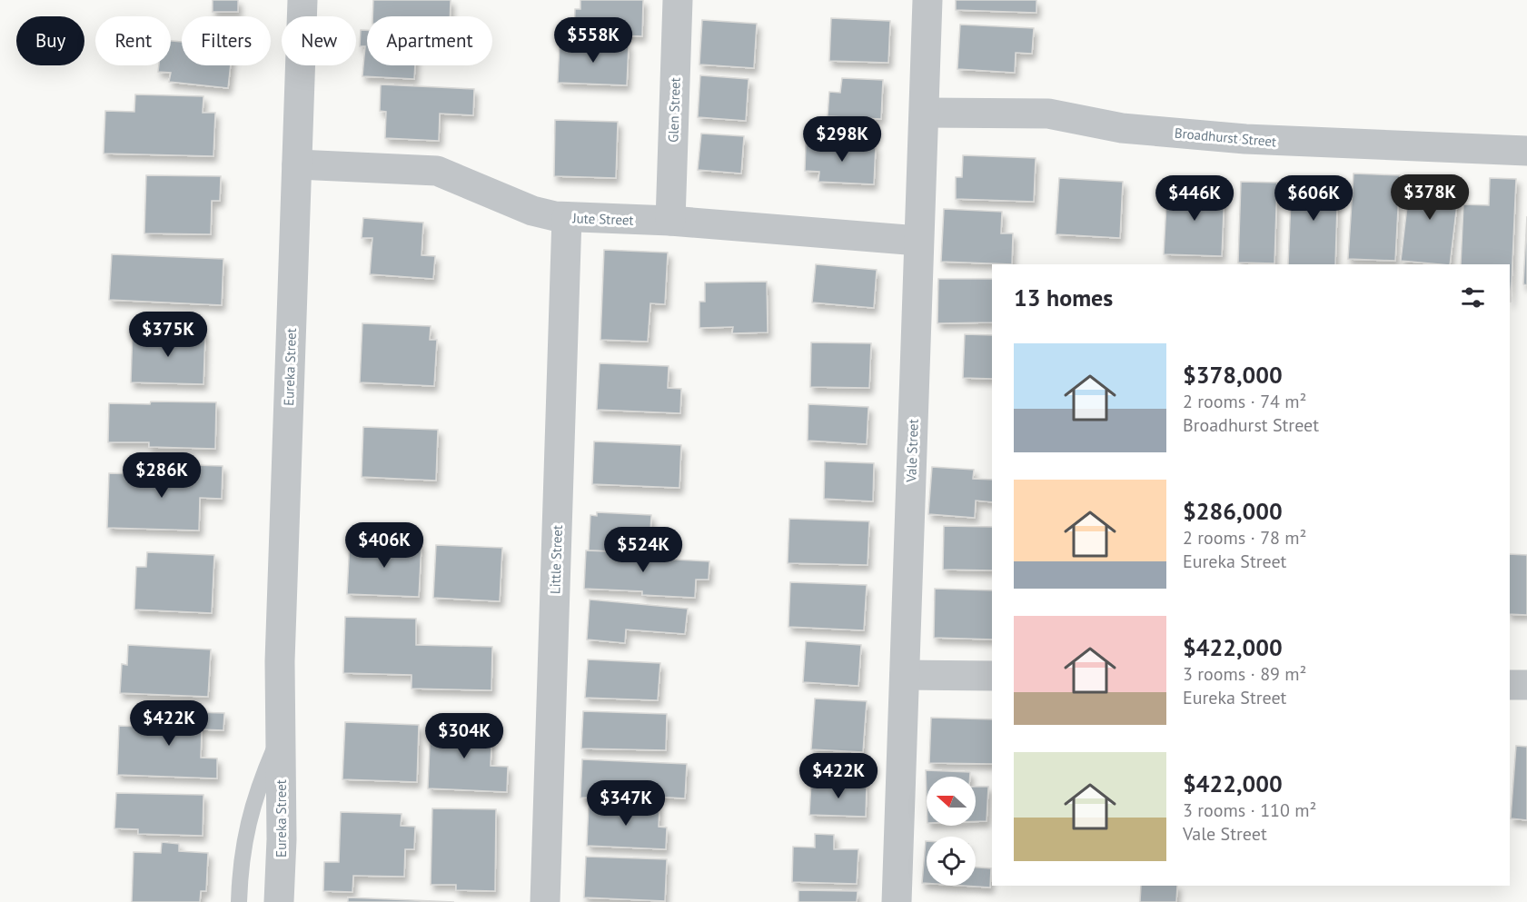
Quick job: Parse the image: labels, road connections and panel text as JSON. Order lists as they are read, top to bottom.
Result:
{
  "streets": {
    "street": [
      "Glen Street",
      "Broadhurst Street",
      "Jute Street",
      "Eureka Street",
      "Vale Street",
      "Little Street"
    ]
  },
  "crossings": [
    ["Glen Street", "Jute Street"],
    ["Broadhurst Street", "Vale Street"],
    ["Jute Street", "Eureka Street"],
    ["Jute Street", "Vale Street"],
    ["Jute Street", "Little Street"]
  ],
  "north": "left",
  "page": {
    "chip": [
      "Buy",
      "Rent",
      "Filters",
      "New",
      "Apartment"
    ],
    "price": [
      "$558K",
      "$298K",
      "$378K",
      "$446K",
      "$606K",
      "$375K",
      "$286K",
      "$406K",
      "$524K",
      "$422K",
      "$304K",
      "$422K",
      "$347K"
    ],
    "heading": "13 homes",
    "list": [
      {
        "name": "$378,000",
        "note": "2 rooms · 74 m² · Broadhurst Street"
      },
      {
        "name": "$286,000",
        "note": "2 rooms · 78 m² · Eureka Street"
      },
      {
        "name": "$422,000",
        "note": "3 rooms · 89 m² · Eureka Street"
      },
      {
        "name": "$422,000",
        "note": "3 rooms · 110 m² · Vale Street"
      }
    ]
  }
}
